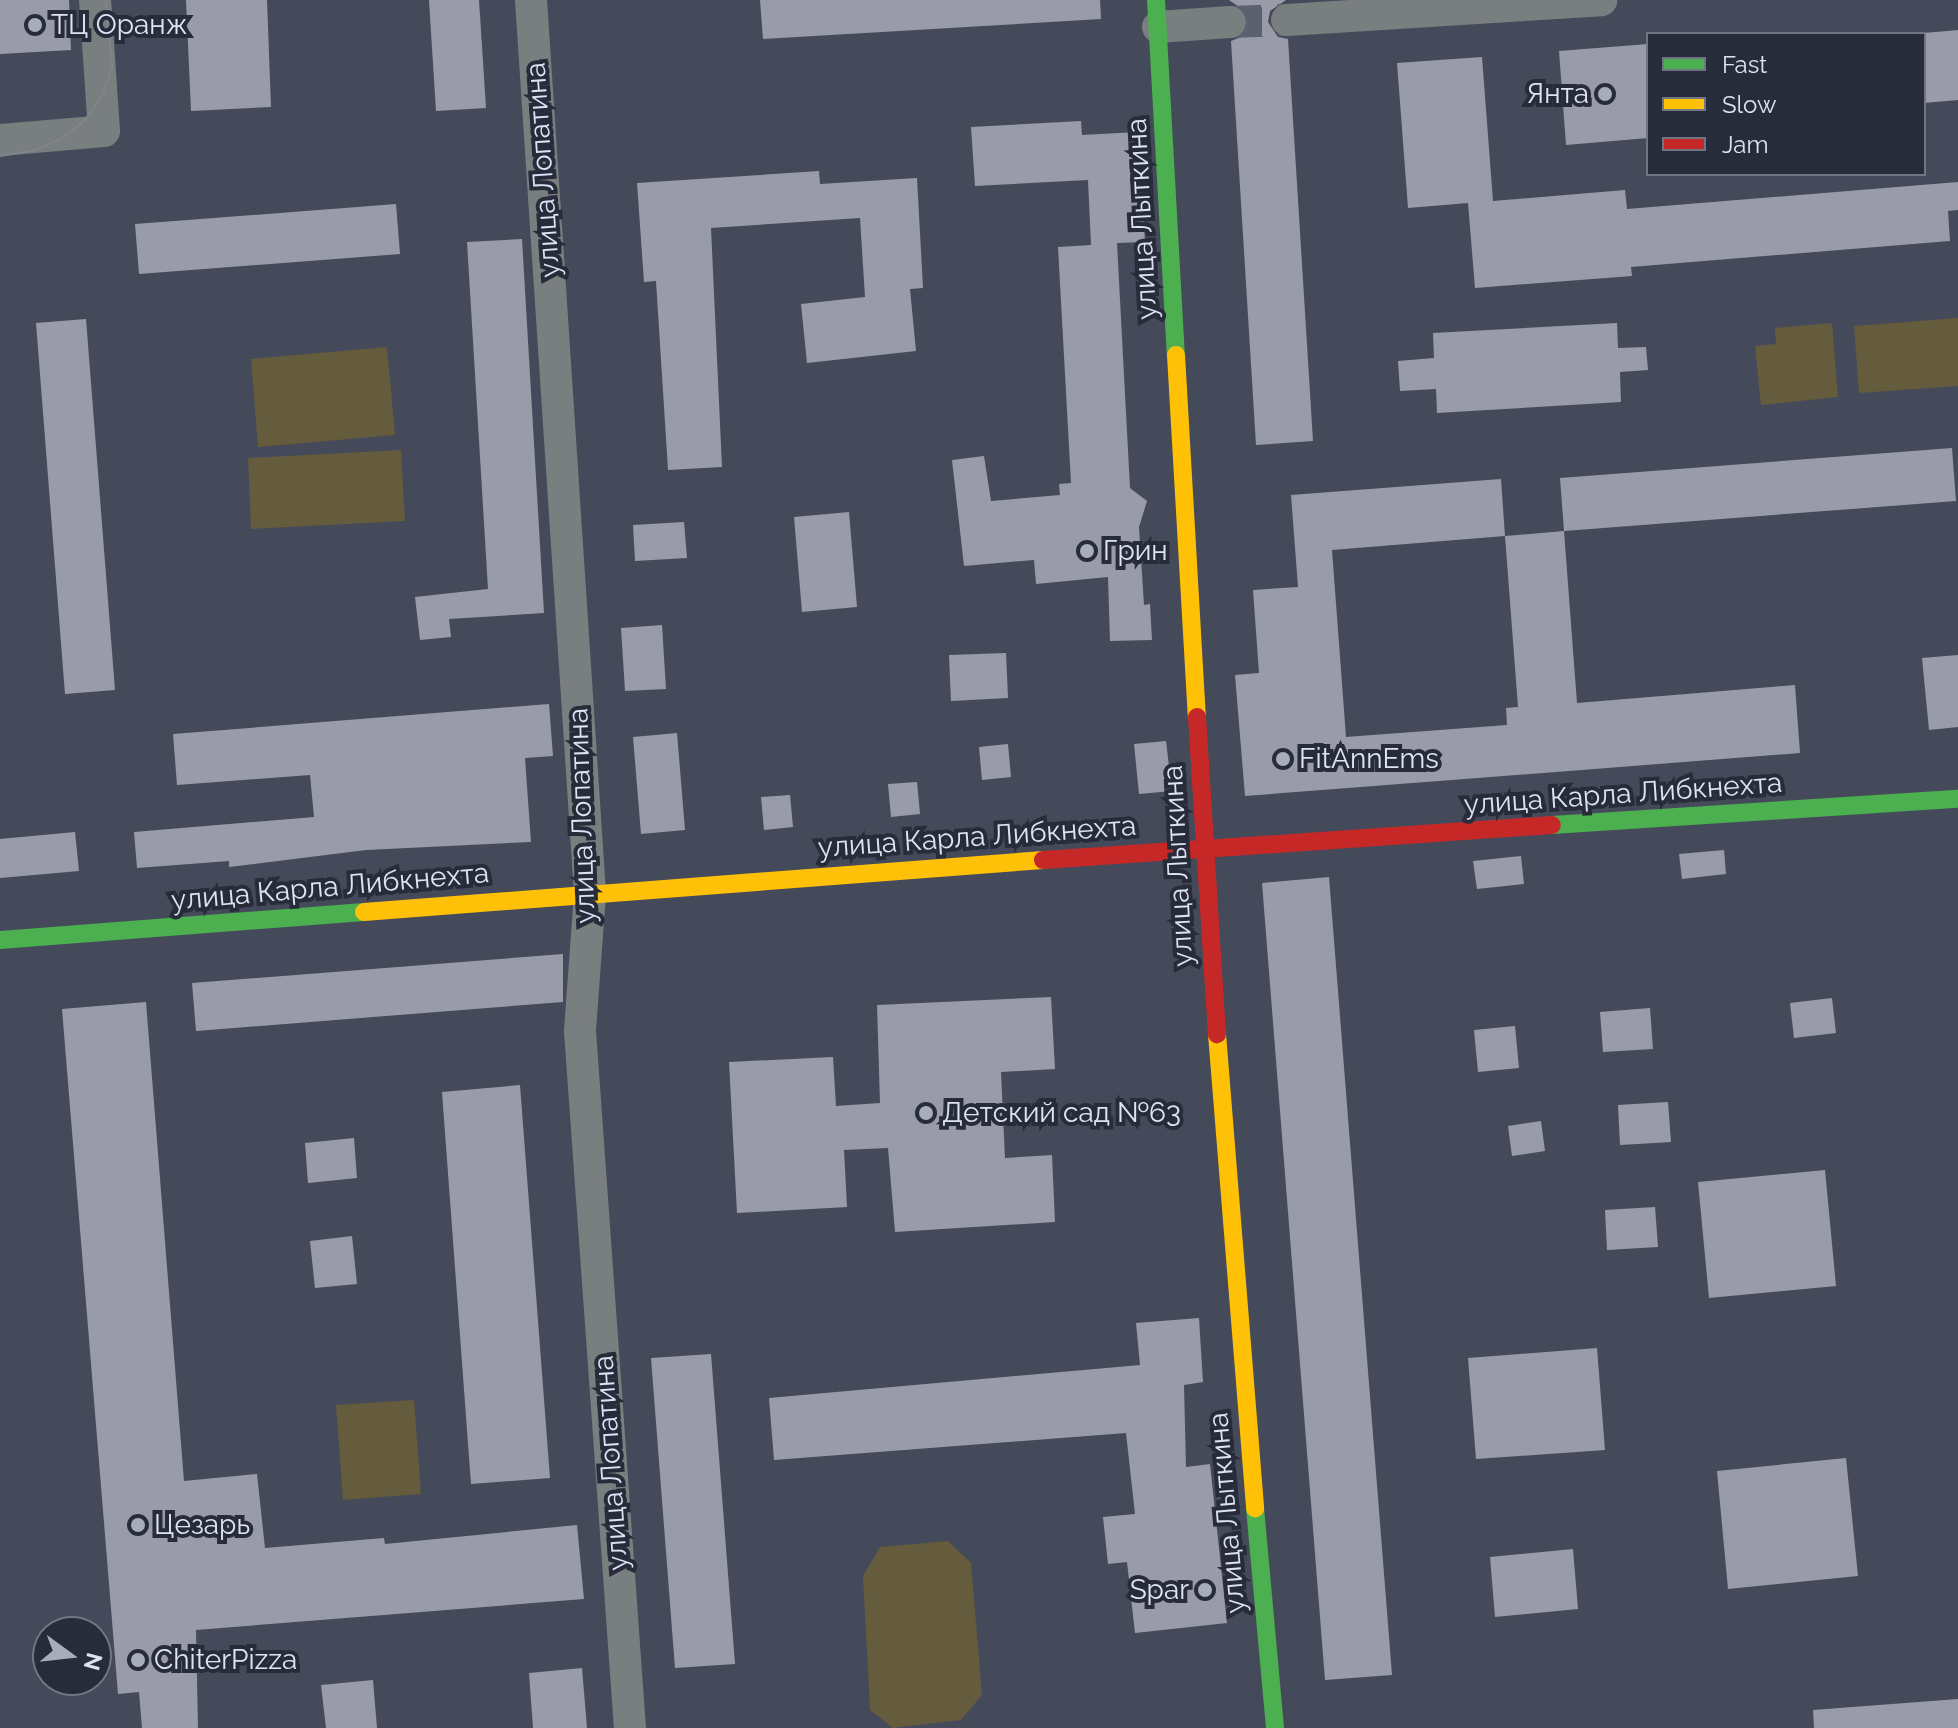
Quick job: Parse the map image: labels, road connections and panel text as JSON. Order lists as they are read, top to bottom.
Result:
{
  "streets": {
    "street": ["улица Лопатина", "улица Лыткина", "улица Карла Либкнехта"]
  },
  "crossings": [
    ["улица Лопатина", "улица Карла Либкнехта"],
    ["улица Лыткина", "улица Карла Либкнехта"]
  ],
  "places": [
    "ТЦ Оранж",
    "Янта",
    "Грин",
    "FitAnnEms",
    "Детский сад №63",
    "Цезарь",
    "Spar",
    "ChiterPizza"
  ],
  "legend": ["Fast", "Slow", "Jam"],
  "north": "right"
}
